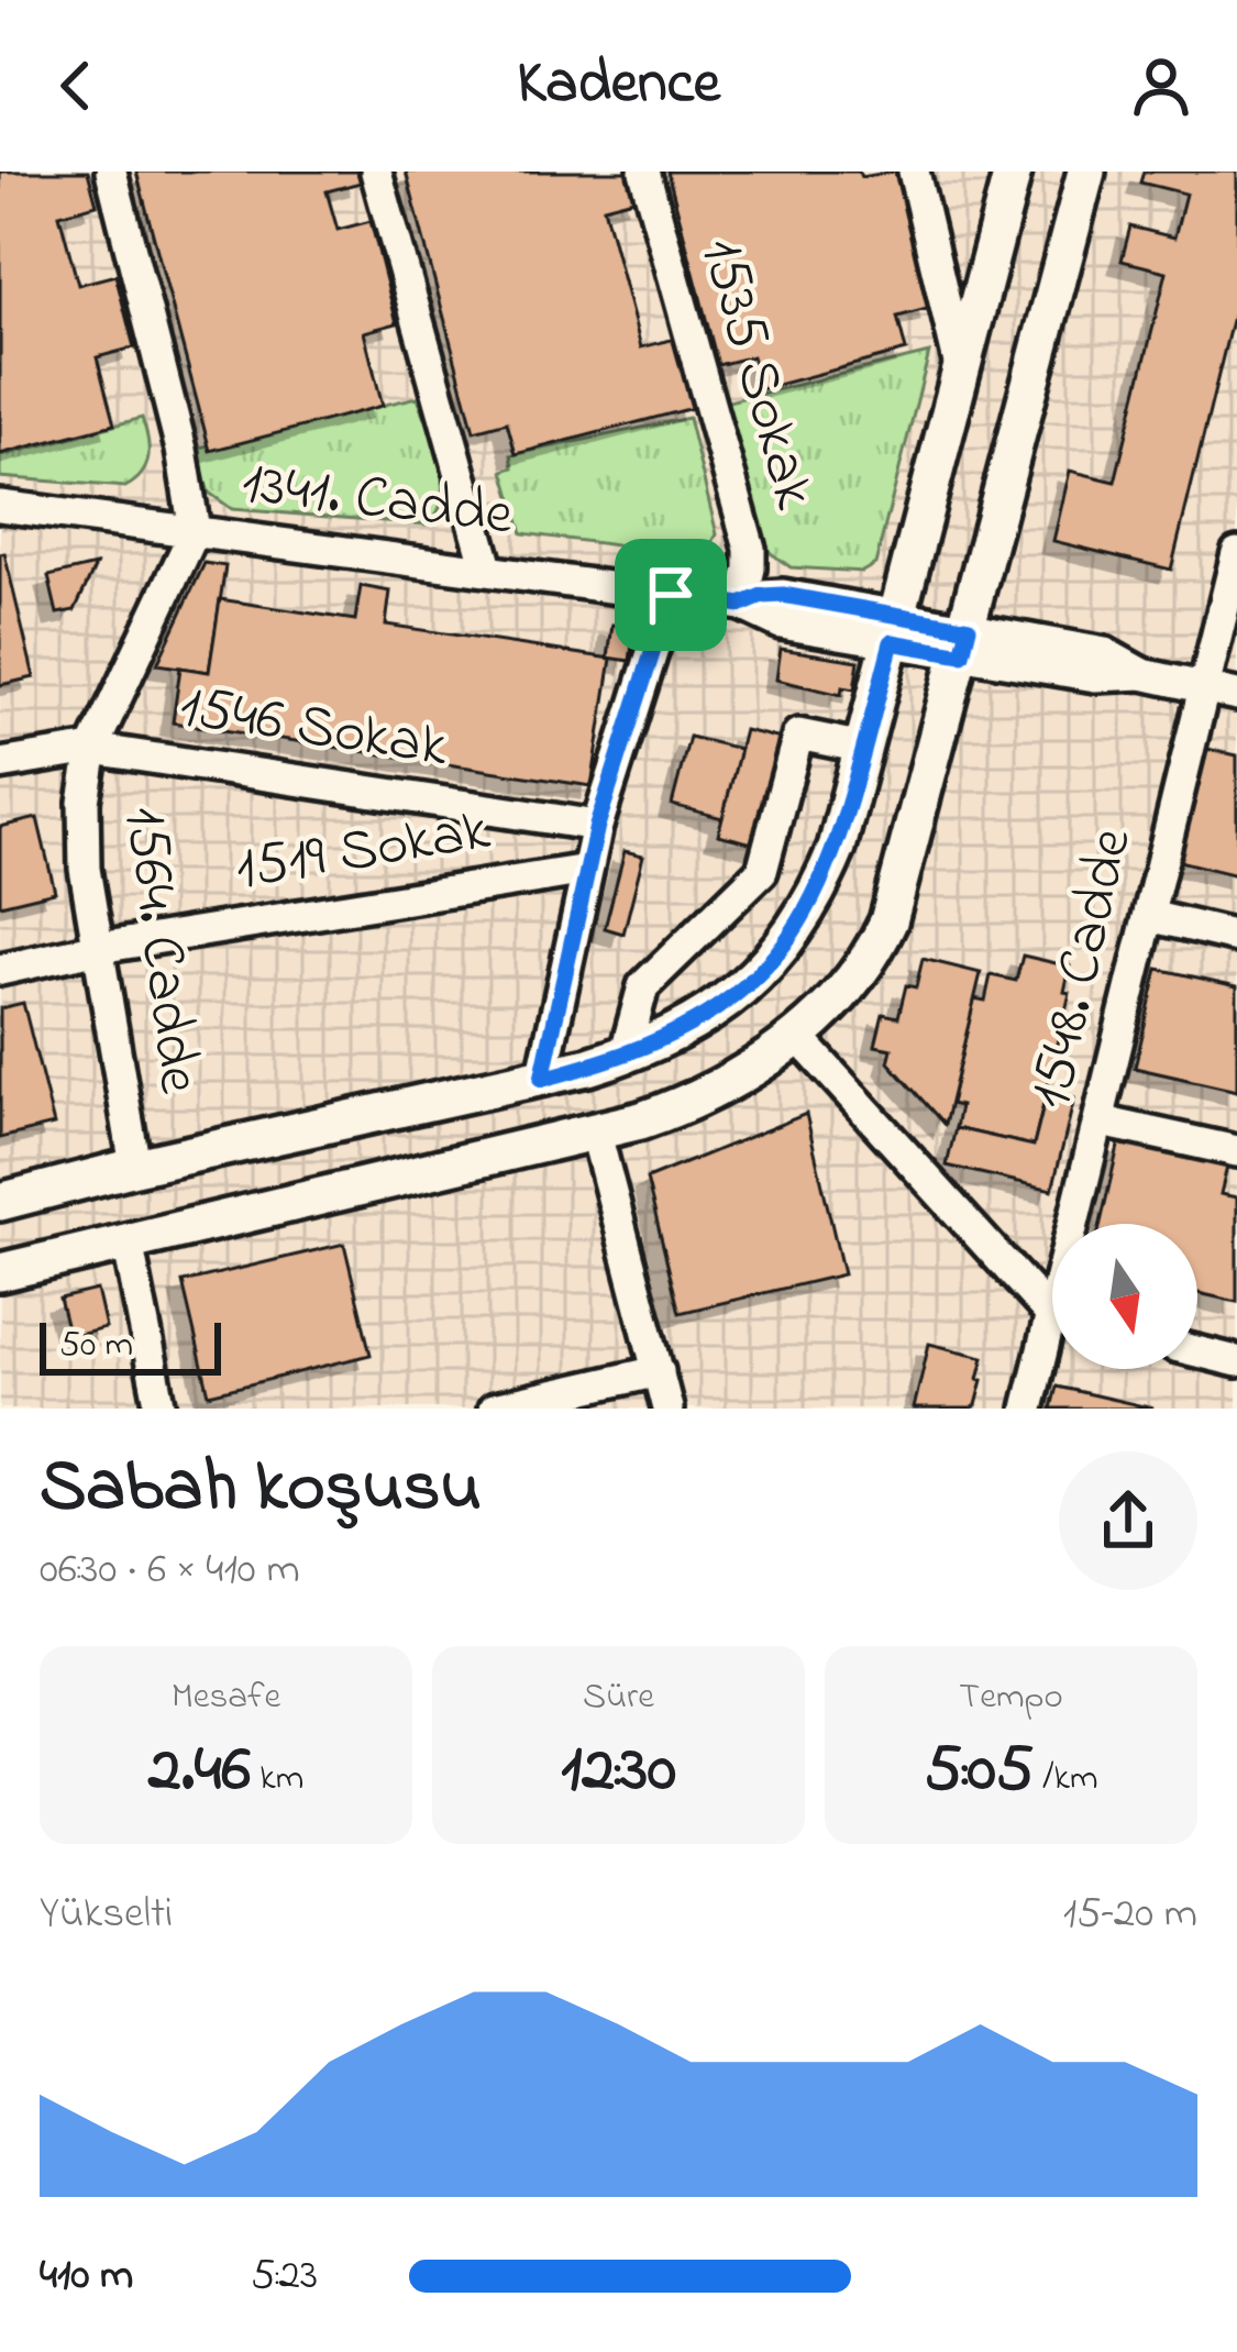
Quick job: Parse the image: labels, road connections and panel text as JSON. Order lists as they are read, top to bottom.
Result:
{
  "streets": {
    "street": [
      "1535 Sokak",
      "1341. Cadde",
      "1546 Sokak",
      "1519 Sokak",
      "1564. Cadde",
      "1548. Cadde"
    ]
  },
  "crossings": [
    ["1535 Sokak", "1341. Cadde"],
    ["1341. Cadde", "1564. Cadde"],
    ["1341. Cadde", "1548. Cadde"],
    ["1546 Sokak", "1564. Cadde"],
    ["1519 Sokak", "1564. Cadde"]
  ],
  "scale_bar": "50 m",
  "north": "bottom",
  "page": {
    "header": "Kadence",
    "scale": "50 m",
    "heading": ["Sabah koşusu", "06:30 · 6 × 410 m"],
    "stats": [
      ["Mesafe", "2.46 km"],
      ["Süre", "12:30"],
      ["Tempo", "5:05 /km"]
    ],
    "chart": ["Yükselti", "15–20 m"],
    "list": [
      {
        "name": "410 m",
        "note": "5:23"
      }
    ]
  }
}
